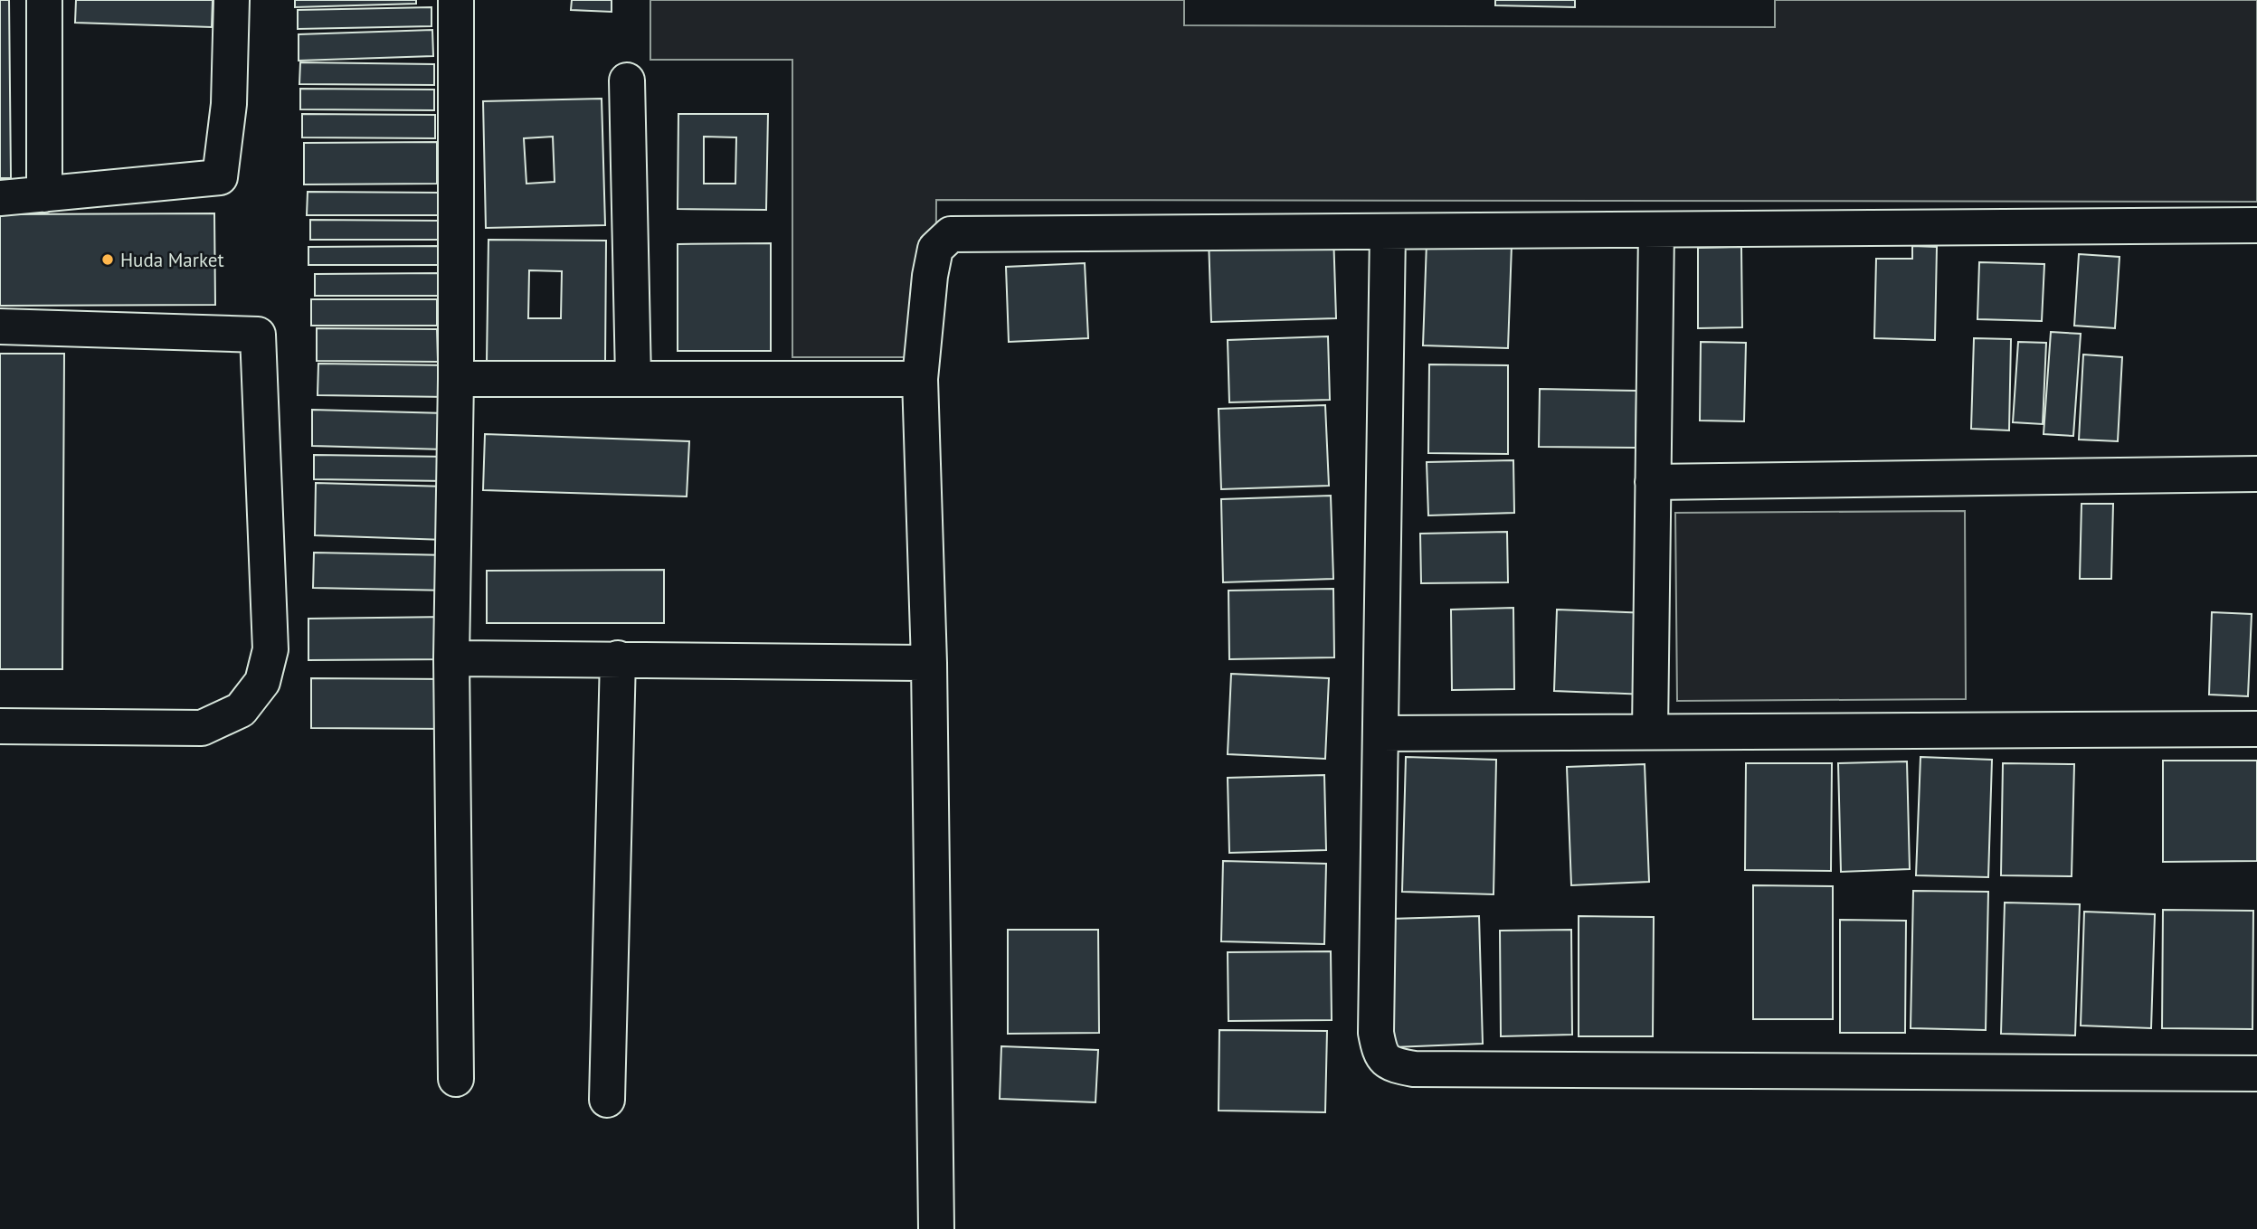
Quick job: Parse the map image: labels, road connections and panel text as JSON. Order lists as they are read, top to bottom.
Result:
{
  "places": ["Huda Market"]
}
